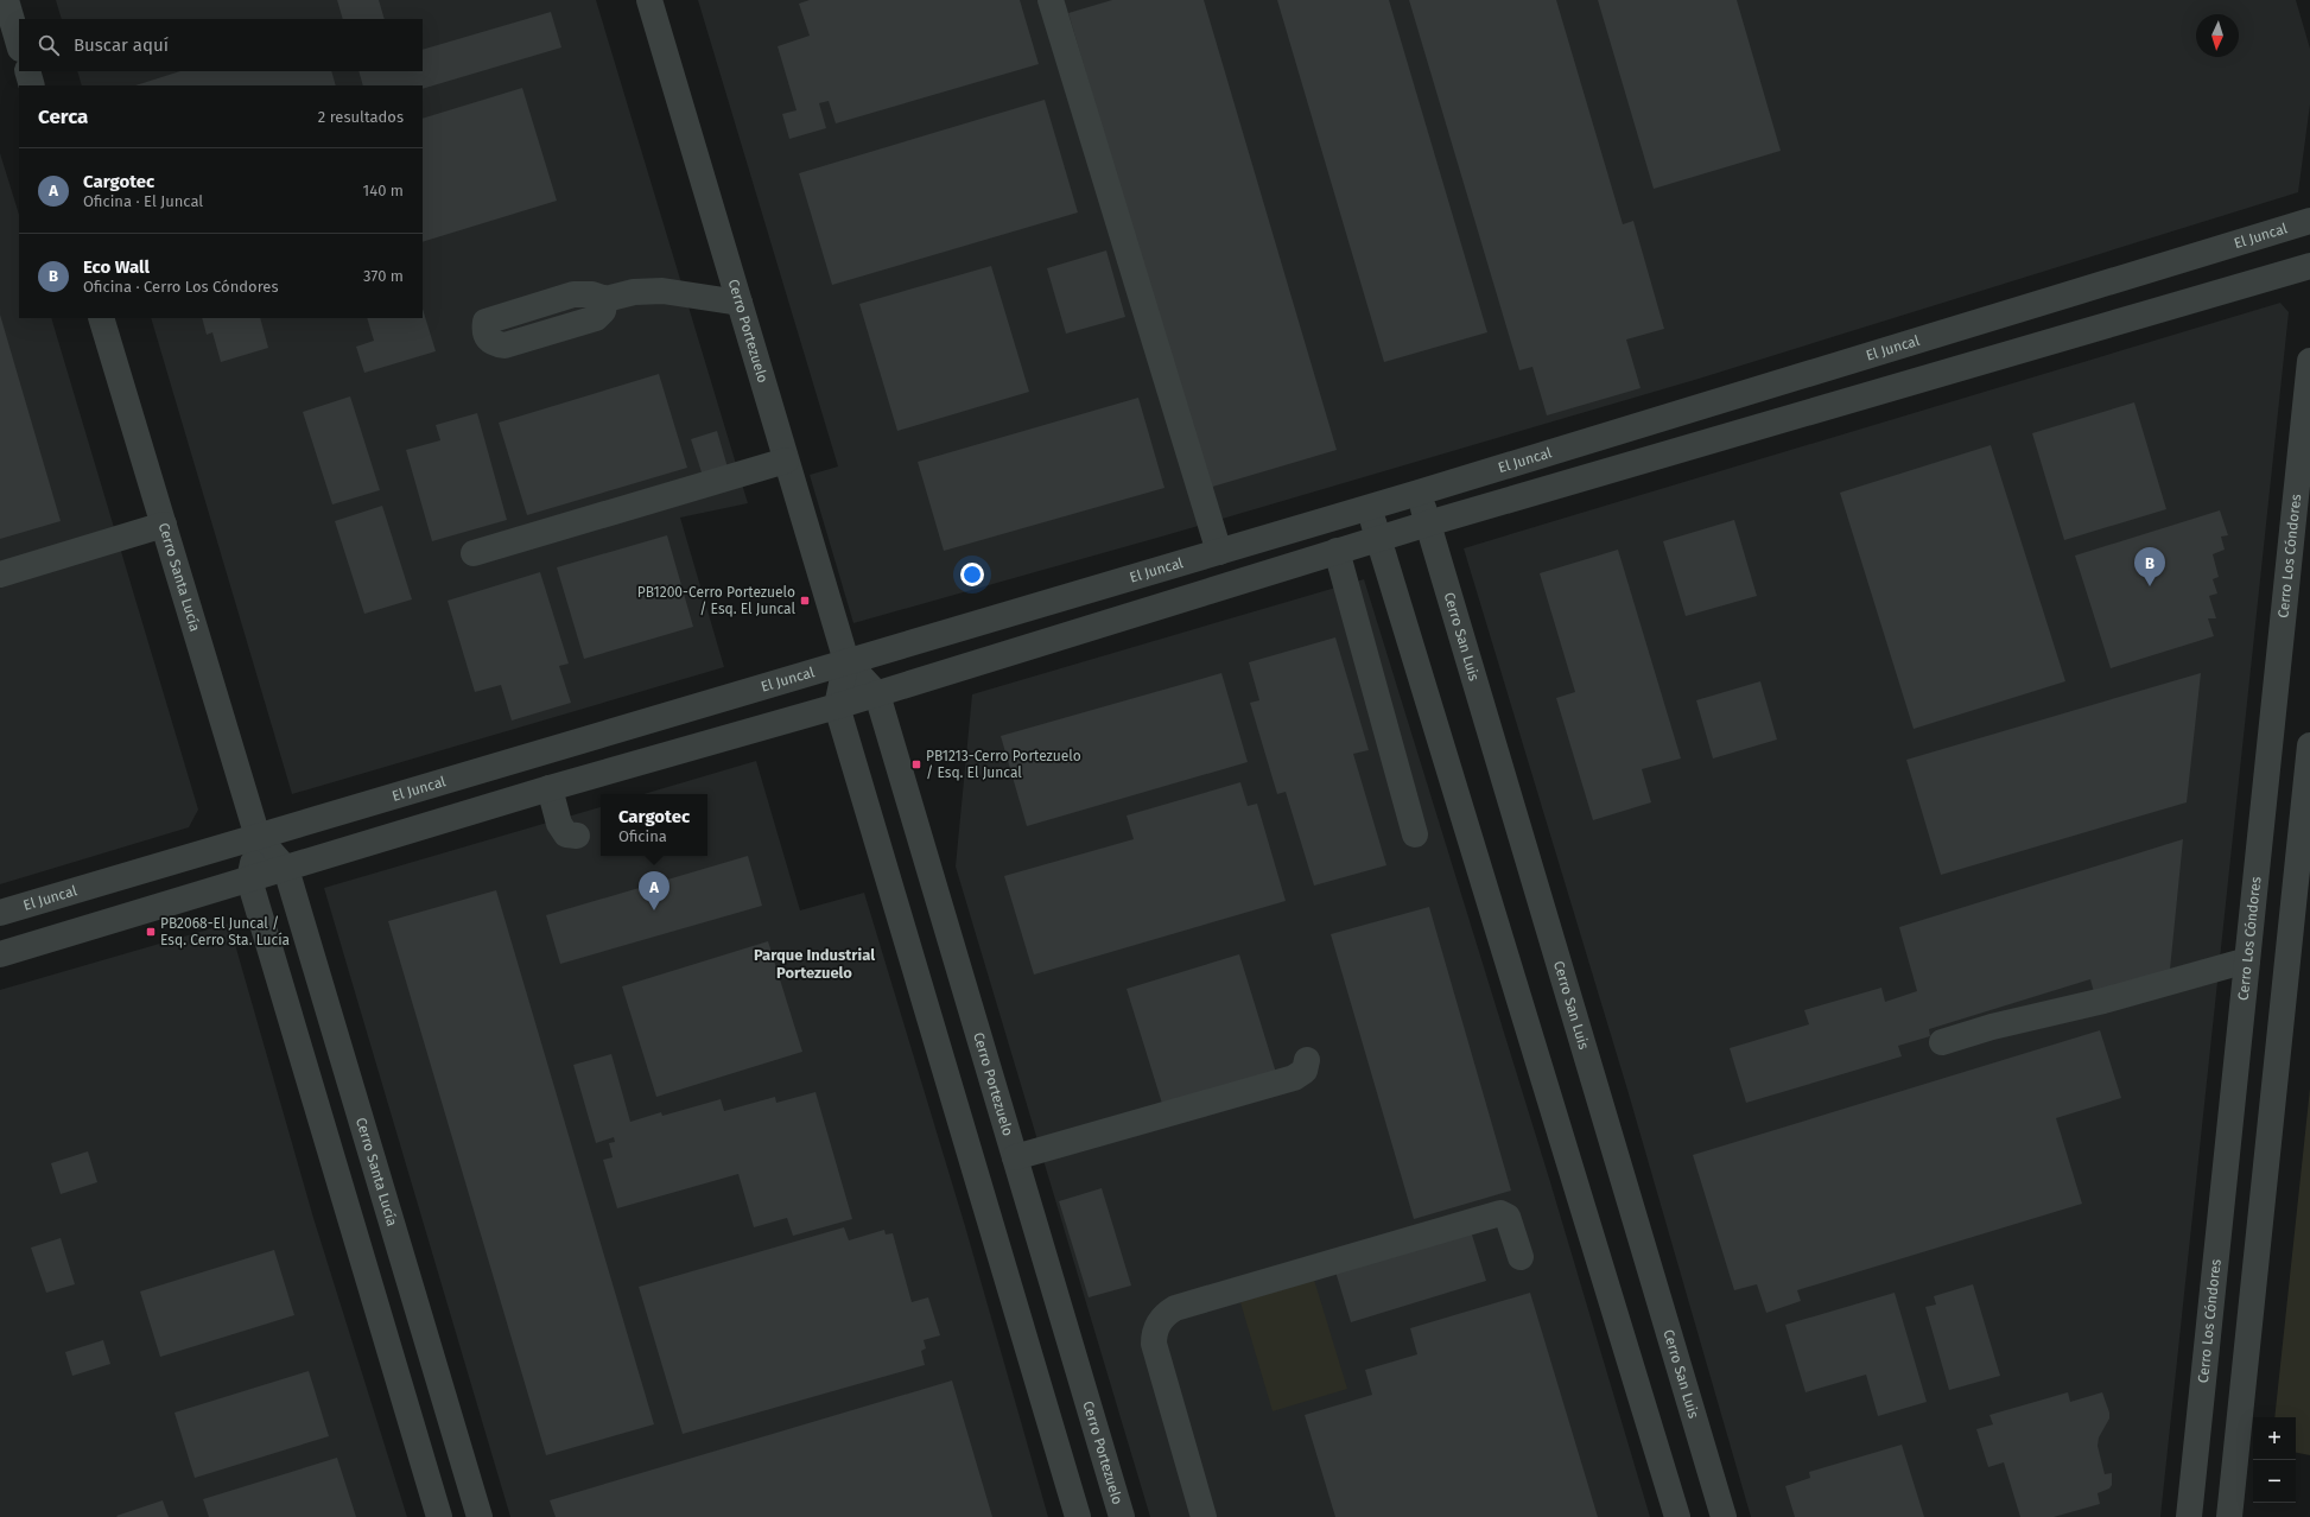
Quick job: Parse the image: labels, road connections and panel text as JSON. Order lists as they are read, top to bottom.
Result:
{
  "streets": {
    "street": [
      "El Juncal",
      "Cerro Portezuelo",
      "Cerro Los Cóndores",
      "Cerro Santa Lucía",
      "Cerro San Luis"
    ]
  },
  "crossings": [
    ["El Juncal", "Cerro Portezuelo"],
    ["El Juncal", "Cerro Santa Lucía"],
    ["El Juncal", "Cerro San Luis"]
  ],
  "districts": ["Parque Industrial Portezuelo"],
  "places": {
    "transit": ["PB1200-Cerro Portezuelo / Esq. El Juncal", "PB1213-Cerro Portezuelo / Esq. El Juncal", "PB2068-El Juncal / Esq. Cerro Sta. Lucía"]
  },
  "north": "bottom",
  "page": {
    "search": "Buscar aquí",
    "heading": ["Cerca", "2 resultados"],
    "list": [
      {
        "mark": "A",
        "name": "Cargotec",
        "note": "Oficina · El Juncal",
        "value": "140 m"
      },
      {
        "mark": "B",
        "name": "Eco Wall",
        "note": "Oficina · Cerro Los Cóndores",
        "value": "370 m"
      }
    ],
    "pins": ["B", "A"],
    "popup": ["Cargotec", "Oficina"],
    "map_buttons": ["+", "−"]
  }
}
